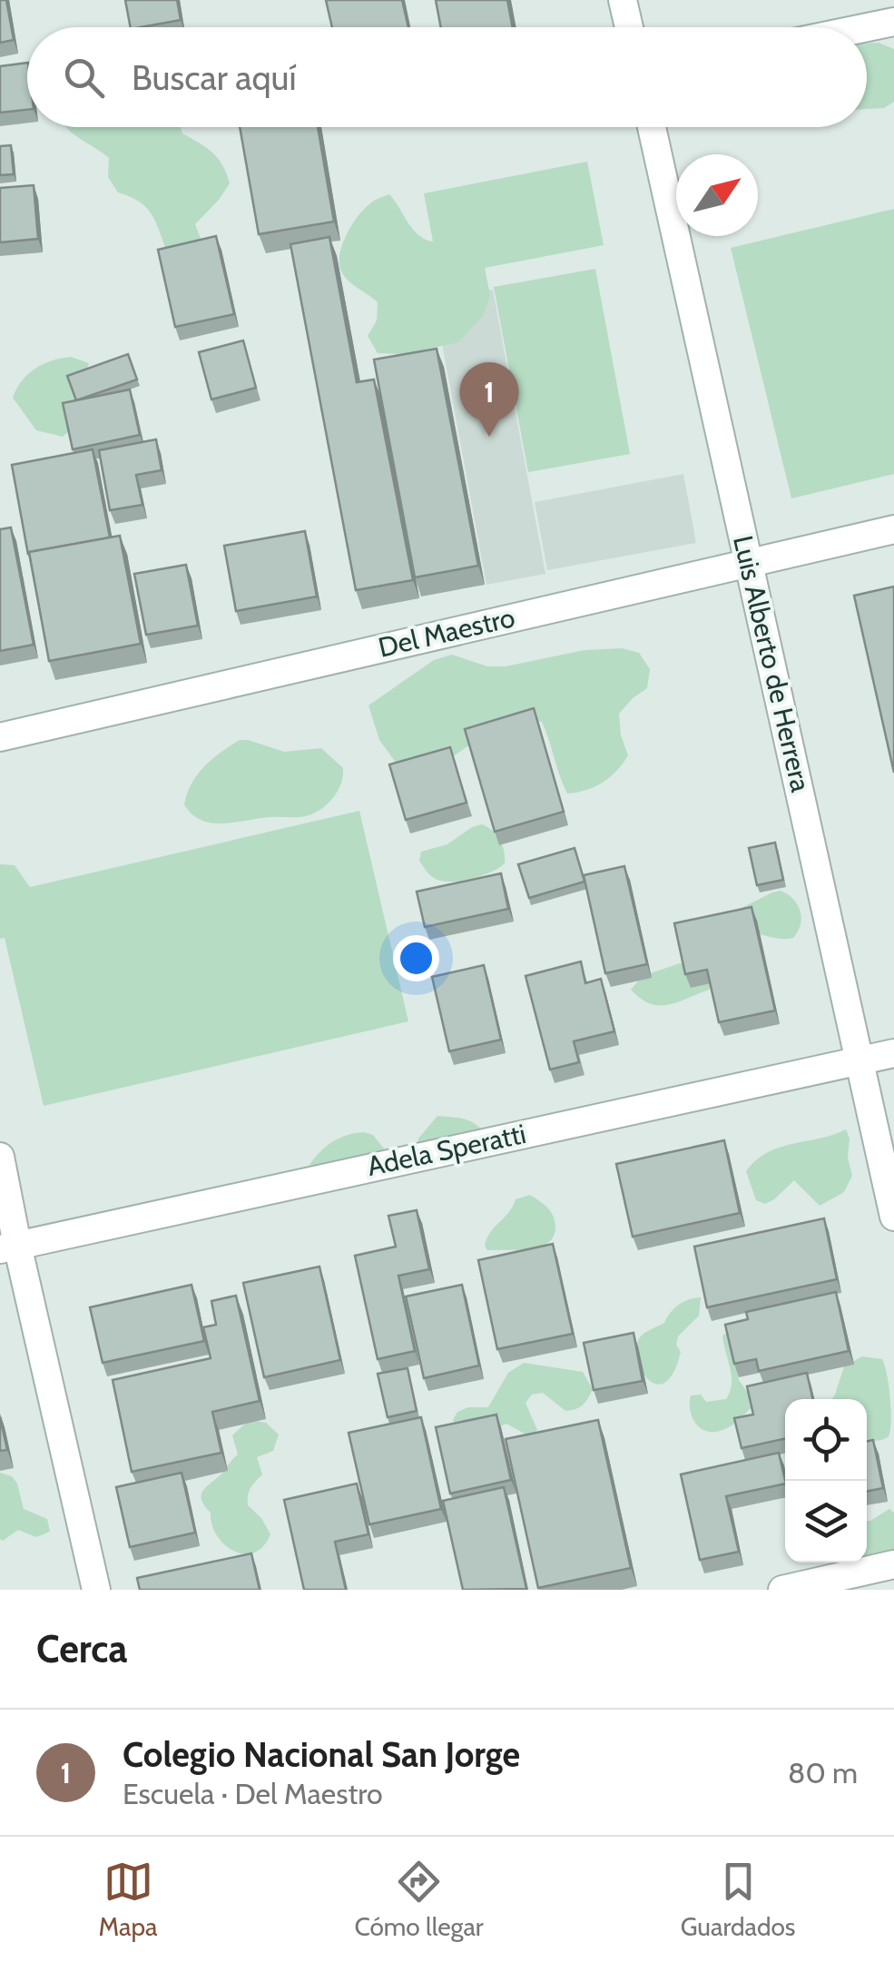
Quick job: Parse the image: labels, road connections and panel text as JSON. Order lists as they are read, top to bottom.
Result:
{
  "streets": {
    "street": ["Del Maestro", "Luis Alberto de Herrera", "Adela Speratti"]
  },
  "crossings": [
    ["Del Maestro", "Luis Alberto de Herrera"],
    ["Luis Alberto de Herrera", "Adela Speratti"]
  ],
  "north": "top right",
  "page": {
    "search": "Buscar aquí",
    "pins": "1",
    "heading": "Cerca",
    "list": [
      {
        "mark": "1",
        "name": "Colegio Nacional San Jorge",
        "note": "Escuela · Del Maestro",
        "value": "80 m"
      }
    ],
    "nav": ["Mapa", "Cómo llegar", "Guardados"]
  }
}
